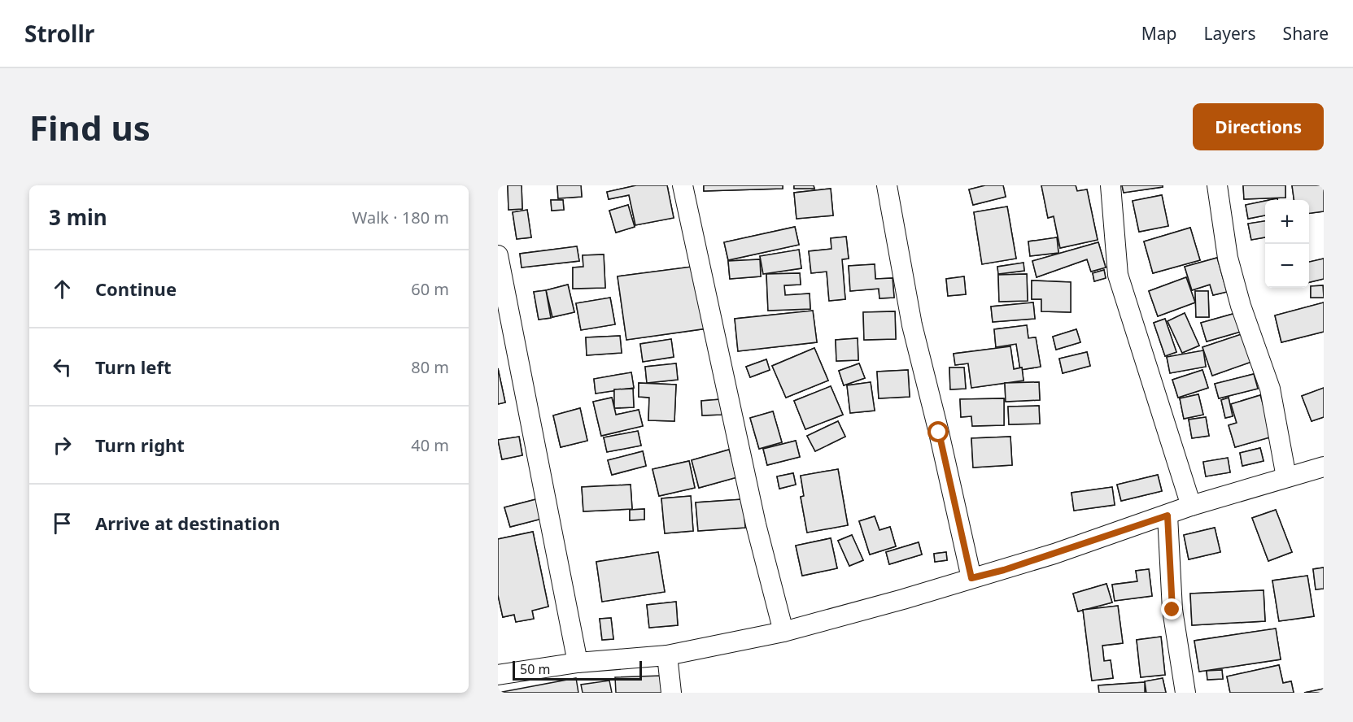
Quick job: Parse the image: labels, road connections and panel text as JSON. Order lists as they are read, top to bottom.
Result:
{
  "scale_bar": "50 m",
  "page": {
    "header": "Strollr",
    "nav": ["Map", "Layers", "Share"],
    "buttons": "Directions",
    "title": "Find us",
    "heading": ["3 min", "Walk · 180 m"],
    "map_buttons": ["+", "−"],
    "list": [
      ["Continue", "60 m"],
      ["Turn left", "80 m"],
      ["Turn right", "40 m"],
      "Arrive at destination"
    ],
    "scale": "50 m"
  }
}
